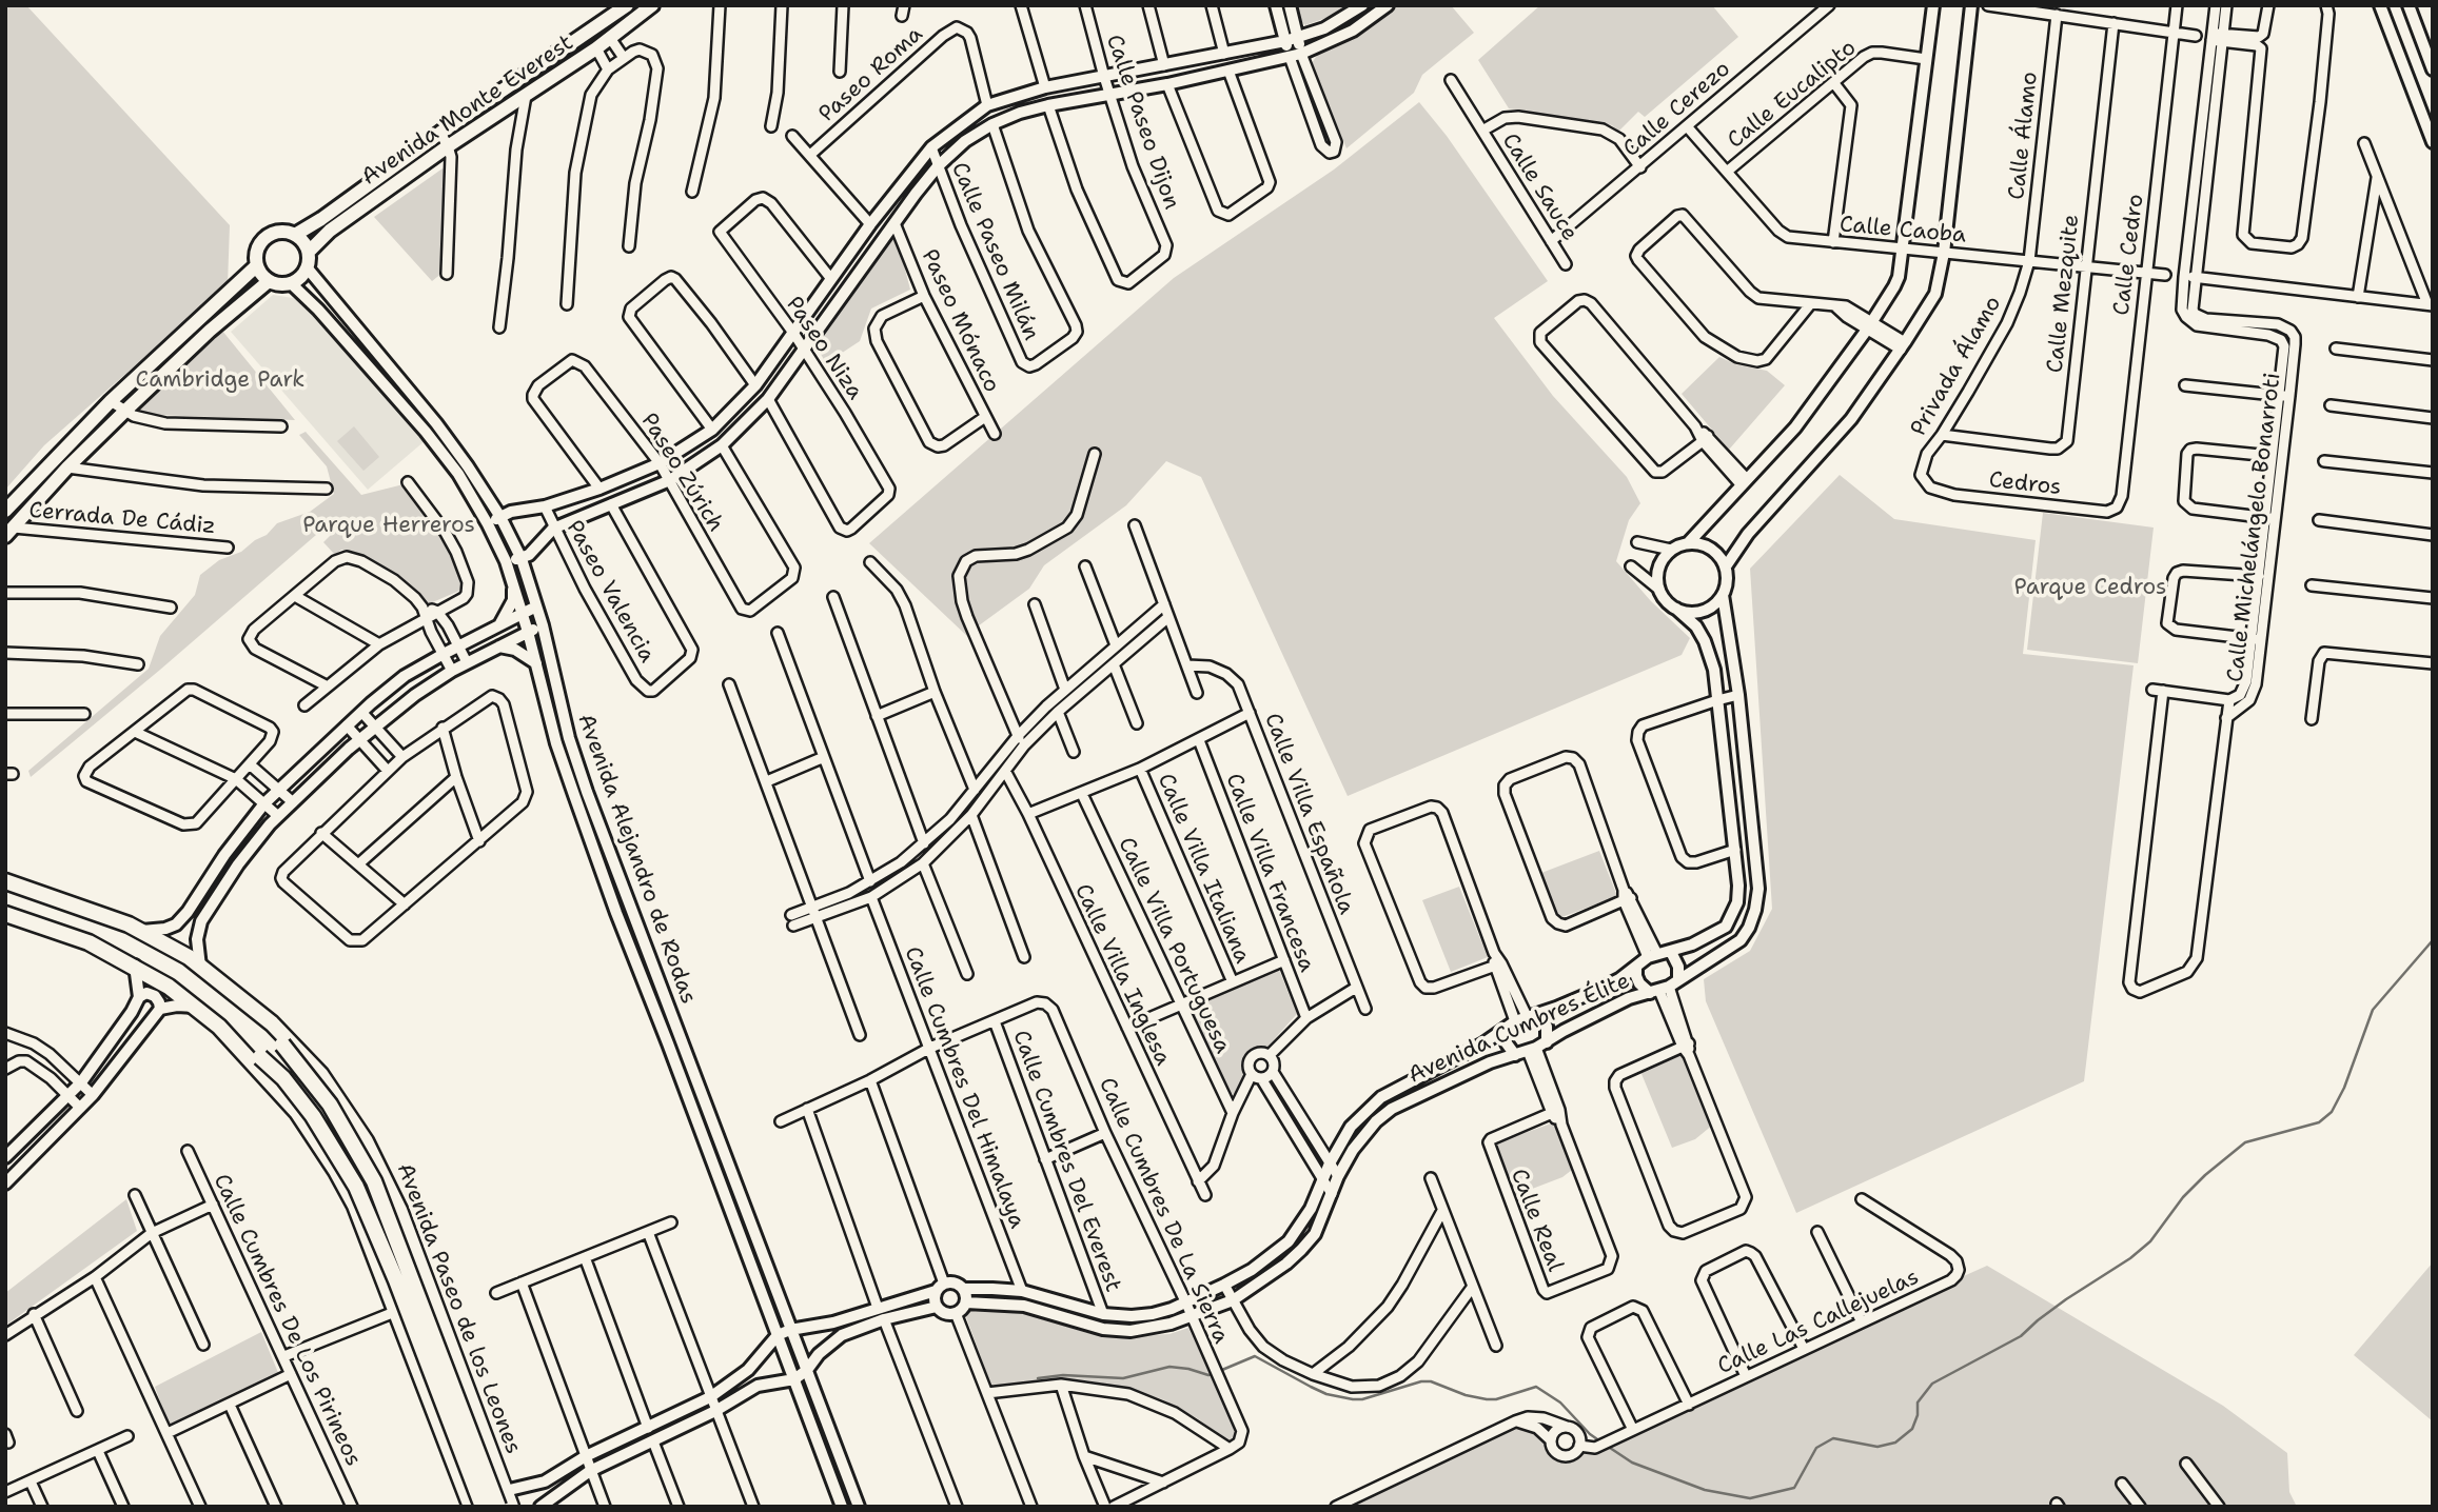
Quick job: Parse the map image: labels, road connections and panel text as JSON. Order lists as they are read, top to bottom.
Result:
{
  "streets": {
    "main road": ["Avenida Monte Everest", "Avenida Paseo de los Leones"],
    "street": [
      "Paseo Roma",
      "Calle Eucalipto",
      "Calle Cerezo",
      "Calle Paseo Dijon",
      "Calle Álamo",
      "Calle Sauce",
      "Calle Caoba",
      "Calle Paseo Milán",
      "Calle Cedro",
      "Calle Mezquite",
      "Paseo Mónaco",
      "Paseo Niza",
      "Privada Álamo",
      "Paseo Zúrich",
      "Cedros",
      "Cerrada De Cádiz",
      "Calle Michelángelo Bonarroti",
      "Paseo Valencia",
      "Calle Villa Española",
      "Avenida Alejandro de Rodas",
      "Calle Villa Italiana",
      "Calle Villa Francesa",
      "Calle Villa Portuguesa",
      "Calle Villa Inglesa",
      "Avenida Cumbres Élite",
      "Calle Cumbres Del Himalaya",
      "Calle Cumbres Del Everest",
      "Calle Cumbres De La Sierra",
      "Calle Real",
      "Calle Cumbres De Los Pirineos",
      "Calle Las Callejuelas"
    ]
  },
  "crossings": [
    ["Calle Eucalipto", "Calle Caoba"],
    ["Calle Cerezo", "Calle Sauce"],
    ["Calle Cerezo", "Calle Caoba"],
    ["Avenida Monte Everest", "Avenida Alejandro de Rodas"],
    ["Calle Álamo", "Calle Caoba"],
    ["Calle Álamo", "Privada Álamo"],
    ["Calle Caoba", "Calle Cedro"],
    ["Calle Caoba", "Calle Mezquite"],
    ["Calle Caoba", "Privada Álamo"],
    ["Calle Cedro", "Cedros"],
    ["Calle Mezquite", "Privada Álamo"],
    ["Privada Álamo", "Cedros"],
    ["Avenida Cumbres Élite", "Calle Cumbres Del Himalaya"],
    ["Avenida Cumbres Élite", "Calle Cumbres Del Everest"],
    ["Avenida Cumbres Élite", "Calle Cumbres De La Sierra"],
    ["Avenida Cumbres Élite", "Calle Real"],
    ["Calle Cumbres Del Everest", "Calle Cumbres De La Sierra"]
  ],
  "parks": ["Cambridge Park", "Parque Herreros", "Parque Cedros"]
}
